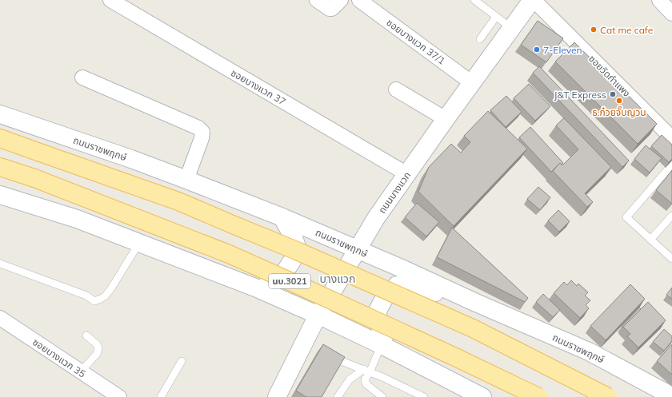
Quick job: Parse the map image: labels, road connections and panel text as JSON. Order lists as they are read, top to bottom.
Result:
{
  "streets": {
    "main road": ["ถนนราชพฤกษ์", "ถนนบางแวก", "นบ.3021"],
    "street": [
      "ซอยบางแวก 37/1",
      "ซอยวัดกำแพง",
      "ซอยบางแวก 37",
      "ซอยบางแวก 35"
    ]
  },
  "crossings": [
    ["ซอยบางแวก 37/1", "ถนนบางแวก"],
    ["ซอยวัดกำแพง", "ถนนบางแวก"],
    ["ซอยบางแวก 37", "ถนนบางแวก"],
    ["ถนนราชพฤกษ์", "ถนนบางแวก"],
    ["ถนนบางแวก", "นบ.3021"]
  ],
  "districts": ["บางแวก"],
  "places": [
    "Cat me cafe",
    "7-Eleven",
    "J&T Express",
    "ธ.ก๋วยจั๊บญวน"
  ]
}
